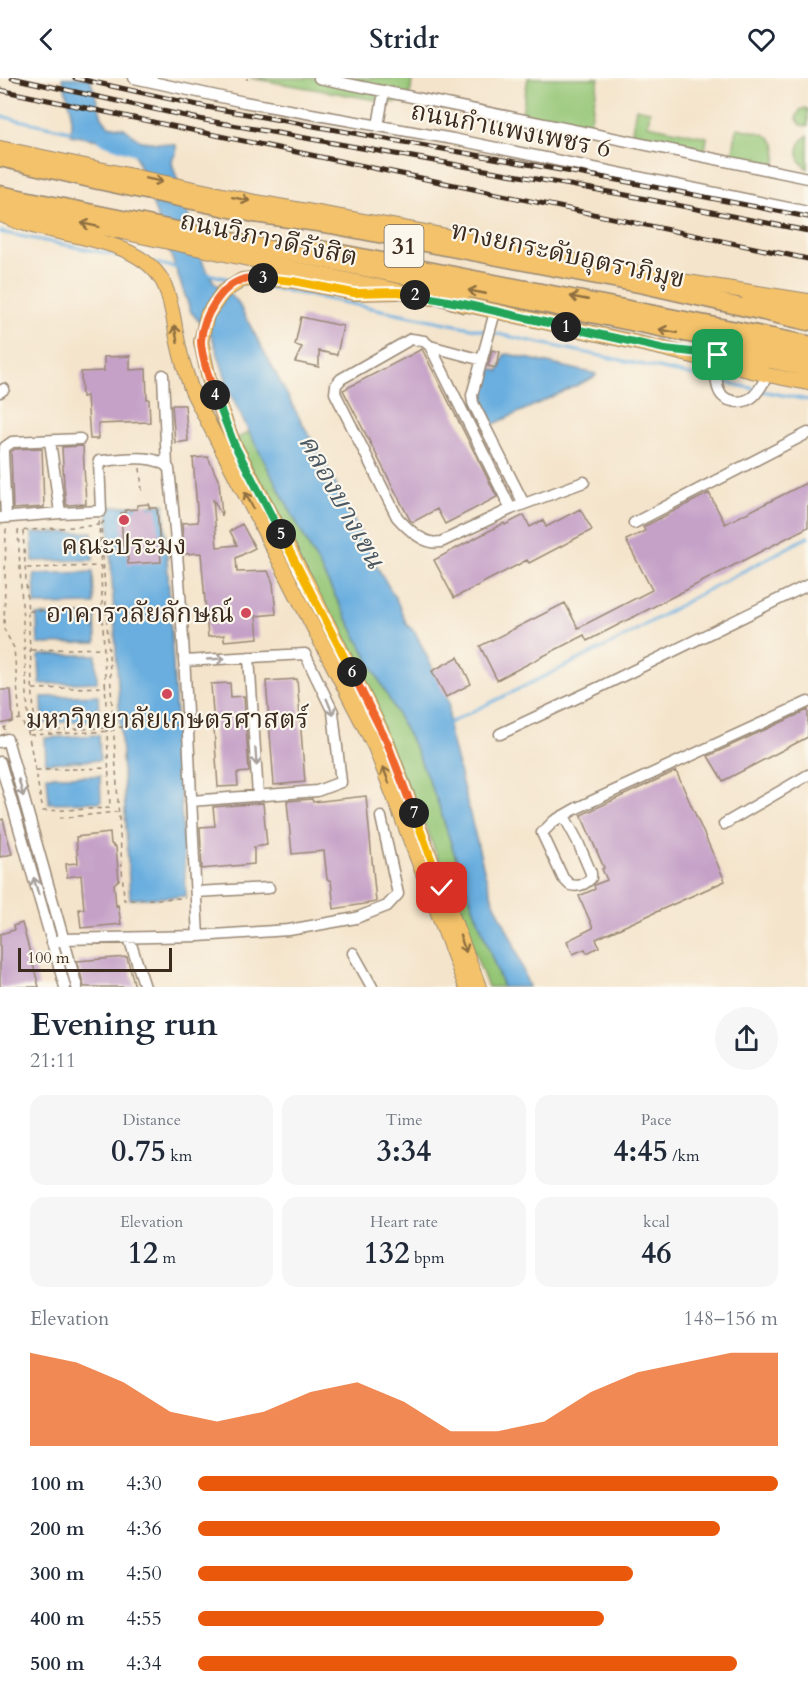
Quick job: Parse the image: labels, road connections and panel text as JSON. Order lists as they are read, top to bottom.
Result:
{
  "streets": {
    "highway": ["ถนนวิภาวดีรังสิต", "31", "ทางยกระดับอุตราภิมุข"],
    "street": ["ถนนกำแพงเพชร 6"]
  },
  "water": ["คลองบางเขน"],
  "places": ["คณะประมง", "อาคารวลัยลักษณ์", "มหาวิทยาลัยเกษตรศาสตร์"],
  "scale_bar": "100 m",
  "page": {
    "header": "Stridr",
    "pins": [
      "3",
      "2",
      "1",
      "4",
      "5",
      "6",
      "7"
    ],
    "scale": "100 m",
    "heading": ["Evening run", "21:11"],
    "stats": [
      ["Distance", "0.75 km"],
      ["Time", "3:34"],
      ["Pace", "4:45 /km"],
      ["Elevation", "12 m"],
      ["Heart rate", "132 bpm"],
      ["kcal", "46"]
    ],
    "chart": ["Elevation", "148–156 m"],
    "list": [
      {
        "name": "100 m",
        "note": "4:30"
      },
      {
        "name": "200 m",
        "note": "4:36"
      },
      {
        "name": "300 m",
        "note": "4:50"
      },
      {
        "name": "400 m",
        "note": "4:55"
      },
      {
        "name": "500 m",
        "note": "4:34"
      }
    ]
  }
}
